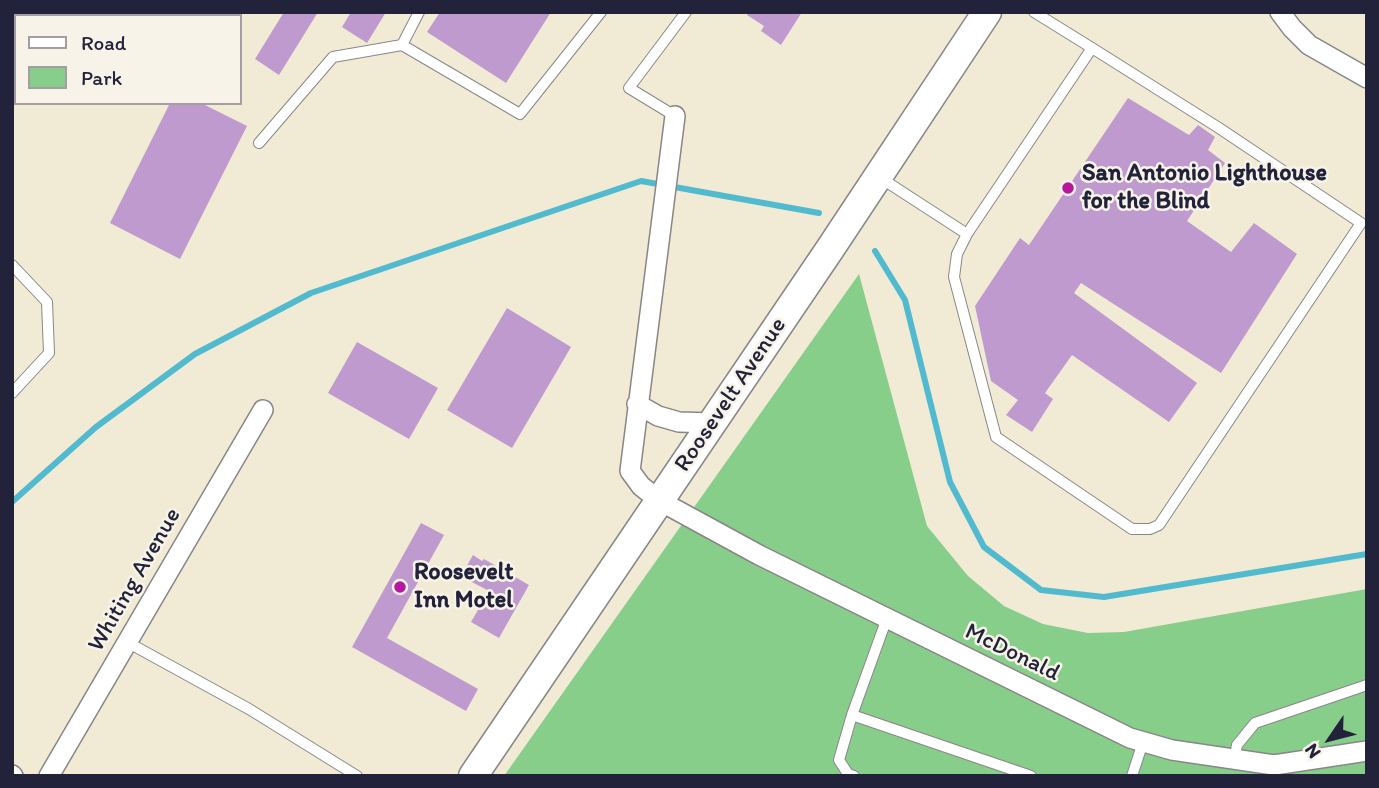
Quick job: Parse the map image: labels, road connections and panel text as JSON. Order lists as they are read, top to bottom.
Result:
{
  "streets": {
    "main road": ["Roosevelt Avenue"],
    "street": ["Whiting Avenue", "McDonald"]
  },
  "crossings": [
    ["Roosevelt Avenue", "McDonald"]
  ],
  "places": ["San Antonio Lighthouse for the Blind", "Roosevelt Inn Motel"],
  "legend": ["Road", "Park"],
  "north": "bottom left"
}
